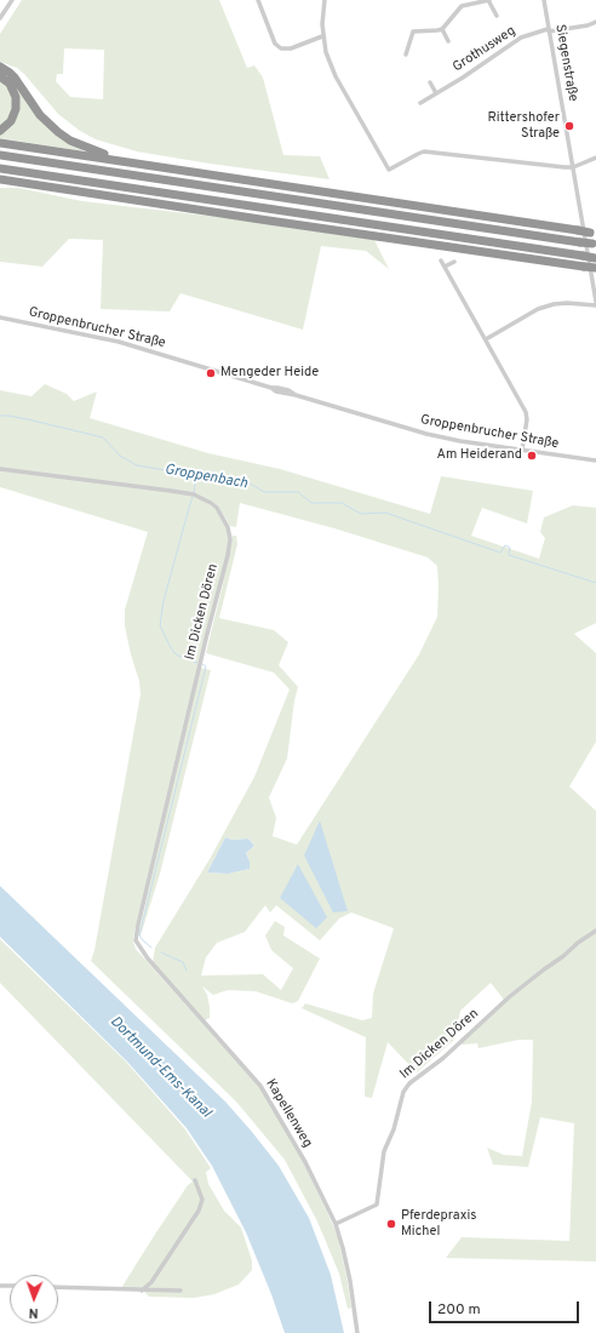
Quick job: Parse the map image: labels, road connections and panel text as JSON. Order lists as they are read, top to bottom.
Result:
{
  "streets": {
    "street": [
      "Grothusweg",
      "Siegenstraße",
      "Groppenbrucher Straße",
      "Im Dicken Dören",
      "Kapellenweg"
    ]
  },
  "crossings": [
    ["Grothusweg", "Siegenstraße"],
    ["Im Dicken Dören", "Kapellenweg"]
  ],
  "water": ["Groppenbach", "Dortmund-Ems-Kanal"],
  "places": [
    "Rittershofer Straße",
    "Mengeder Heide",
    "Am Heiderand",
    "Pferdepraxis Michel"
  ],
  "scale_bar": "200 m",
  "north": "bottom"
}
